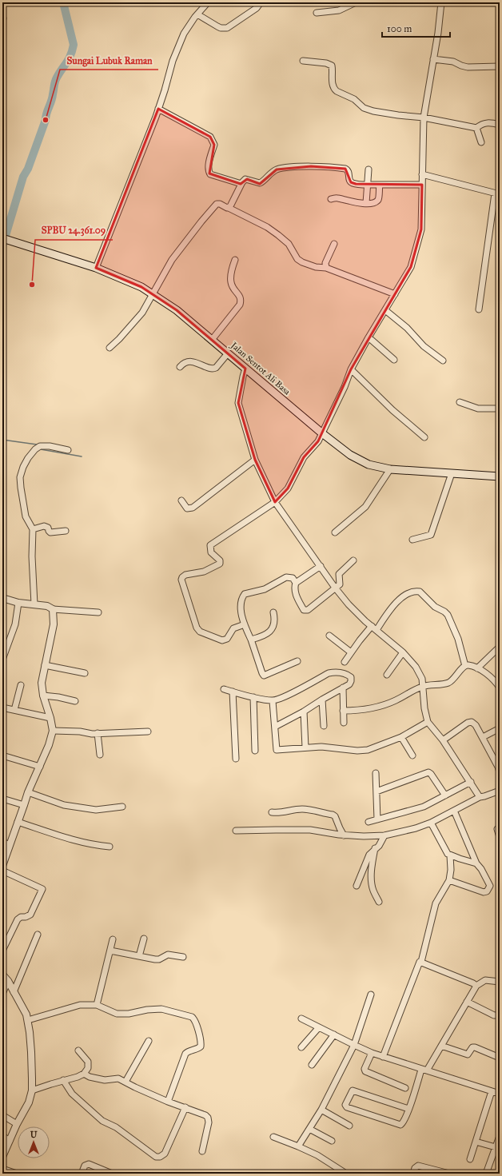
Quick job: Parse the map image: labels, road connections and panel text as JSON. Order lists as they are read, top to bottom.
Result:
{
  "streets": {
    "main road": ["Jalan Sentot Ali Basa"]
  },
  "places": ["Sungai Lubuk Raman", "SPBU 24.361.09"],
  "scale_bar": "100 m",
  "north": "top"
}
